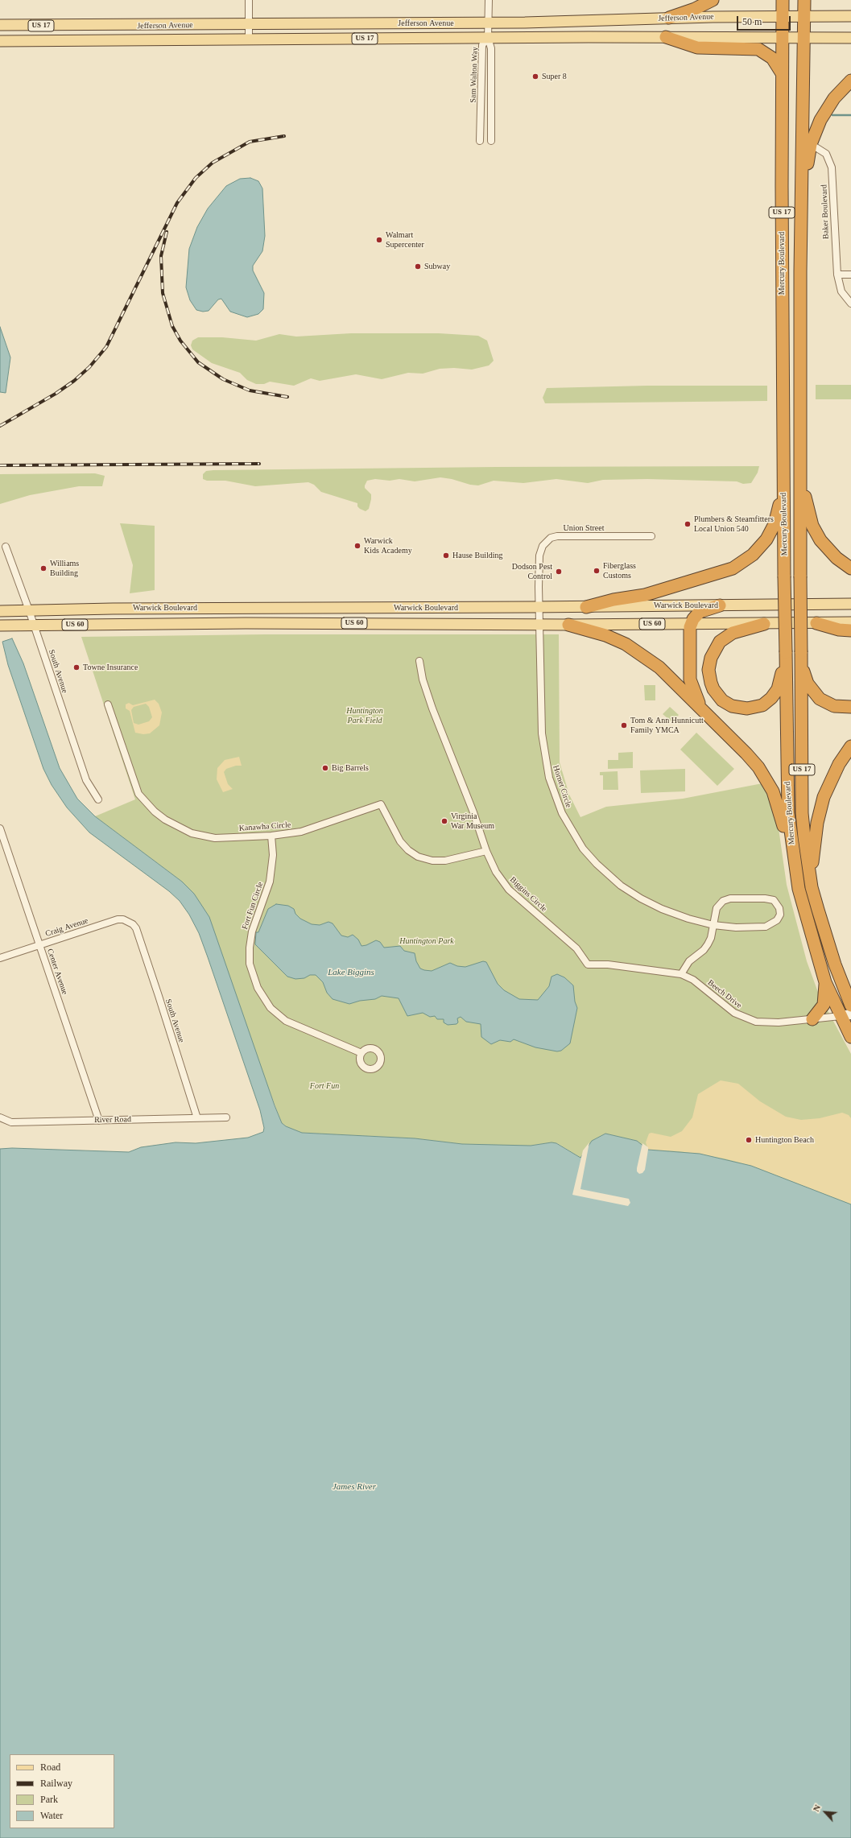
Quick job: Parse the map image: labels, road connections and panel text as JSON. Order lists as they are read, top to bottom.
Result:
{
  "streets": {
    "highway": ["US 17", "Mercury Boulevard"],
    "main road": ["Jefferson Avenue", "Warwick Boulevard", "US 60"],
    "street": [
      "Sam Walton Way",
      "Baker Boulevard",
      "Union Street",
      "South Avenue",
      "Hornet Circle",
      "Kanawha Circle",
      "Biggins Circle",
      "Fort Fun Circle",
      "Craig Avenue",
      "Center Avenue",
      "Beech Drive",
      "River Road"
    ]
  },
  "crossings": [
    ["Jefferson Avenue", "US 17"],
    ["Jefferson Avenue", "Sam Walton Way"],
    ["Jefferson Avenue", "Mercury Boulevard"],
    ["US 17", "Mercury Boulevard"],
    ["Mercury Boulevard", "Beech Drive"],
    ["Union Street", "Warwick Boulevard"],
    ["Union Street", "Hornet Circle"],
    ["Warwick Boulevard", "South Avenue"],
    ["Warwick Boulevard", "Hornet Circle"],
    ["South Avenue", "Craig Avenue"],
    ["South Avenue", "River Road"],
    ["Kanawha Circle", "Biggins Circle"],
    ["Kanawha Circle", "Fort Fun Circle"],
    ["Biggins Circle", "Beech Drive"],
    ["Craig Avenue", "Center Avenue"],
    ["Center Avenue", "River Road"]
  ],
  "water": ["Lake Biggins", "James River"],
  "parks": ["Huntington Park Field", "Huntington Park", "Fort Fun"],
  "places": [
    "Super 8",
    "Walmart Supercenter",
    "Subway",
    "Plumbers & Steamfitters Local Union 540",
    "Warwick Kids Academy",
    "Hause Building",
    "Williams Building",
    "Fiberglass Customs",
    "Dodson Pest Control",
    "Towne Insurance",
    "Tom & Ann Hunnicutt Family YMCA",
    "Big Barrels",
    "Virginia War Museum",
    "Huntington Beach"
  ],
  "legend": [
    "Road",
    "Railway",
    "Park",
    "Water"
  ],
  "scale_bar": "50 m",
  "north": "top left"
}
